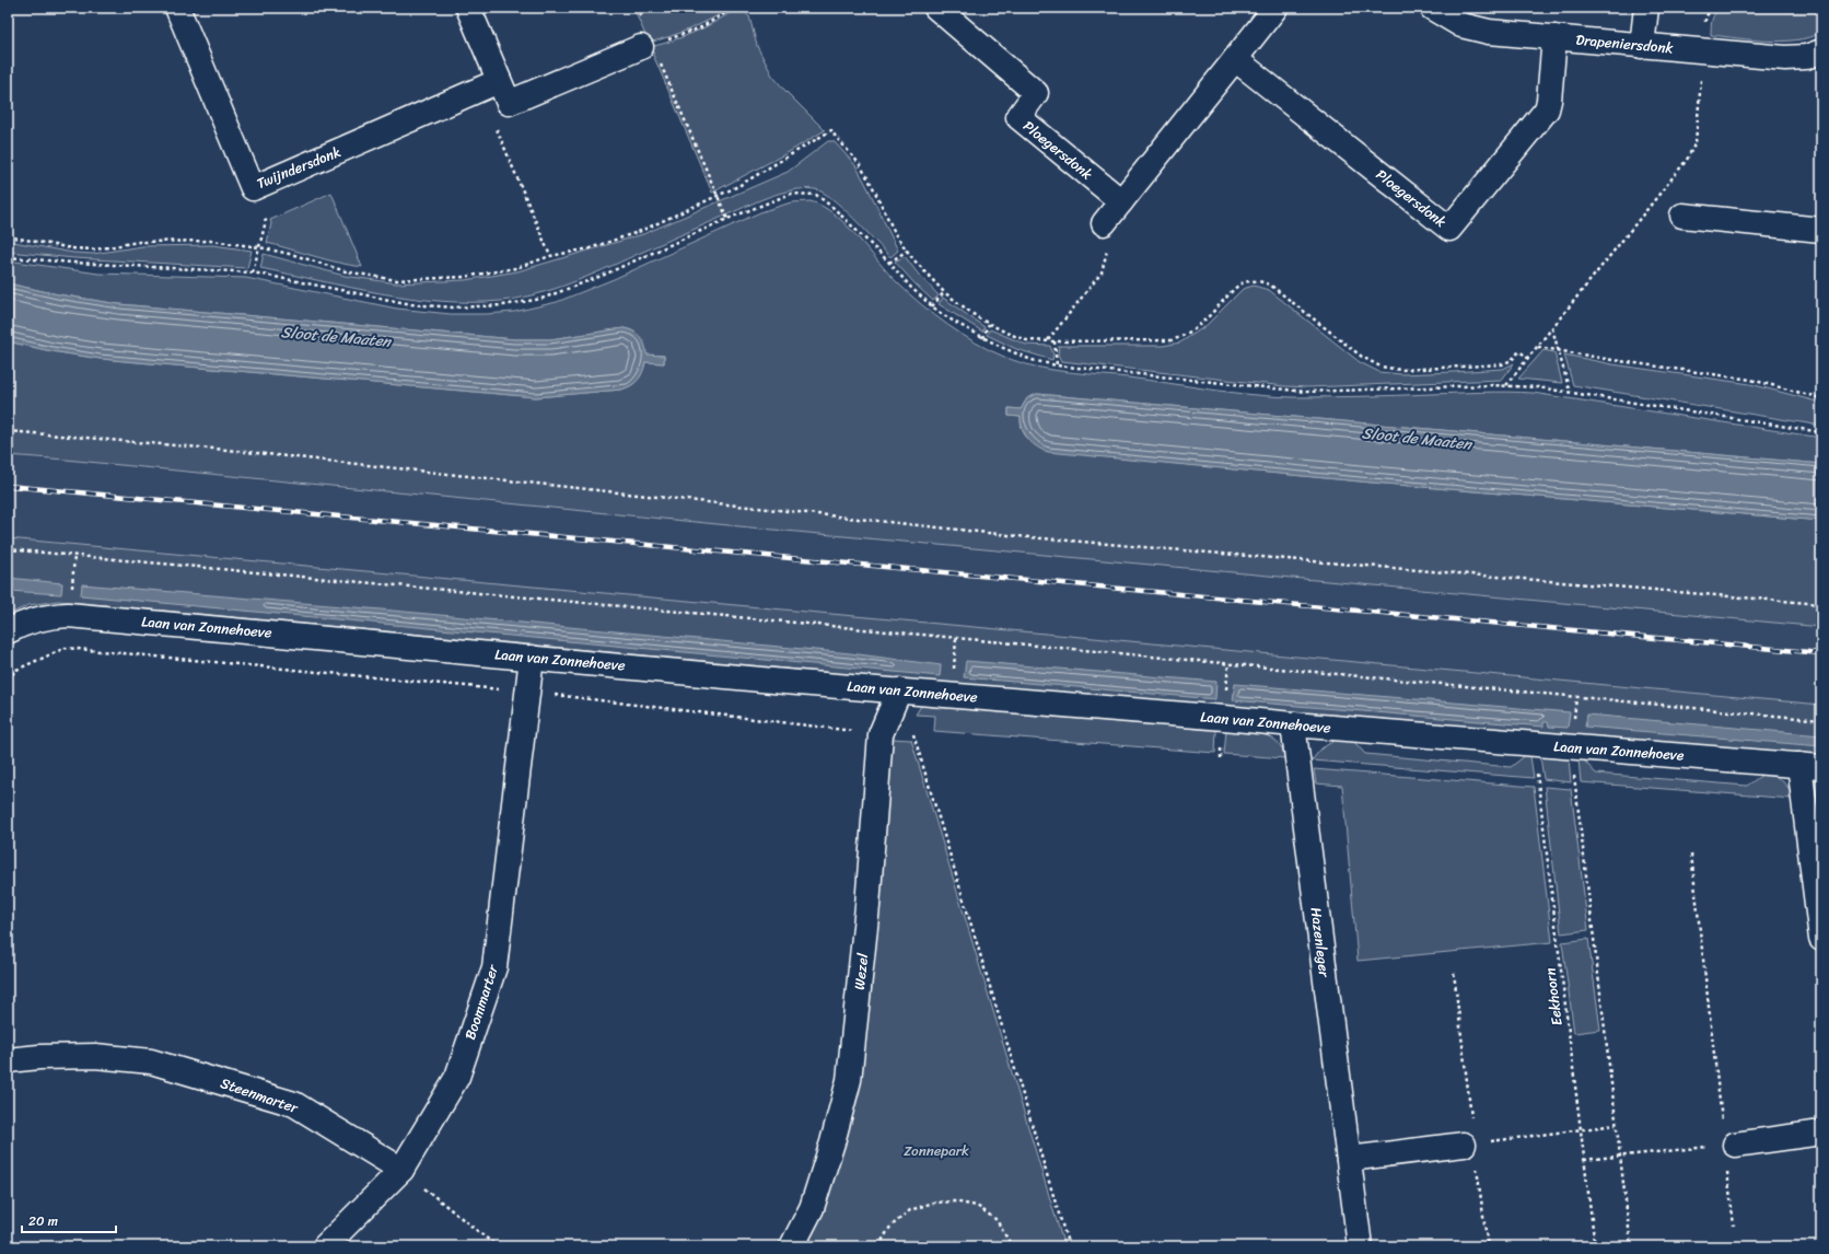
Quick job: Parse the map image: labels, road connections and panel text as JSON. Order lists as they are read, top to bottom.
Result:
{
  "streets": {
    "street": [
      "Drapeniersdonk",
      "Ploegersdonk",
      "Twijndersdonk",
      "Laan van Zonnehoeve",
      "Hazenleger",
      "Wezel",
      "Boommarter",
      "Steenmarter"
    ],
    "path": ["Eekhoorn"]
  },
  "crossings": [
    ["Drapeniersdonk", "Ploegersdonk"],
    ["Laan van Zonnehoeve", "Hazenleger"],
    ["Laan van Zonnehoeve", "Wezel"],
    ["Laan van Zonnehoeve", "Eekhoorn"],
    ["Laan van Zonnehoeve", "Boommarter"],
    ["Boommarter", "Steenmarter"]
  ],
  "water": ["Sloot de Maaten"],
  "parks": ["Zonnepark"],
  "scale_bar": "20 m"
}
